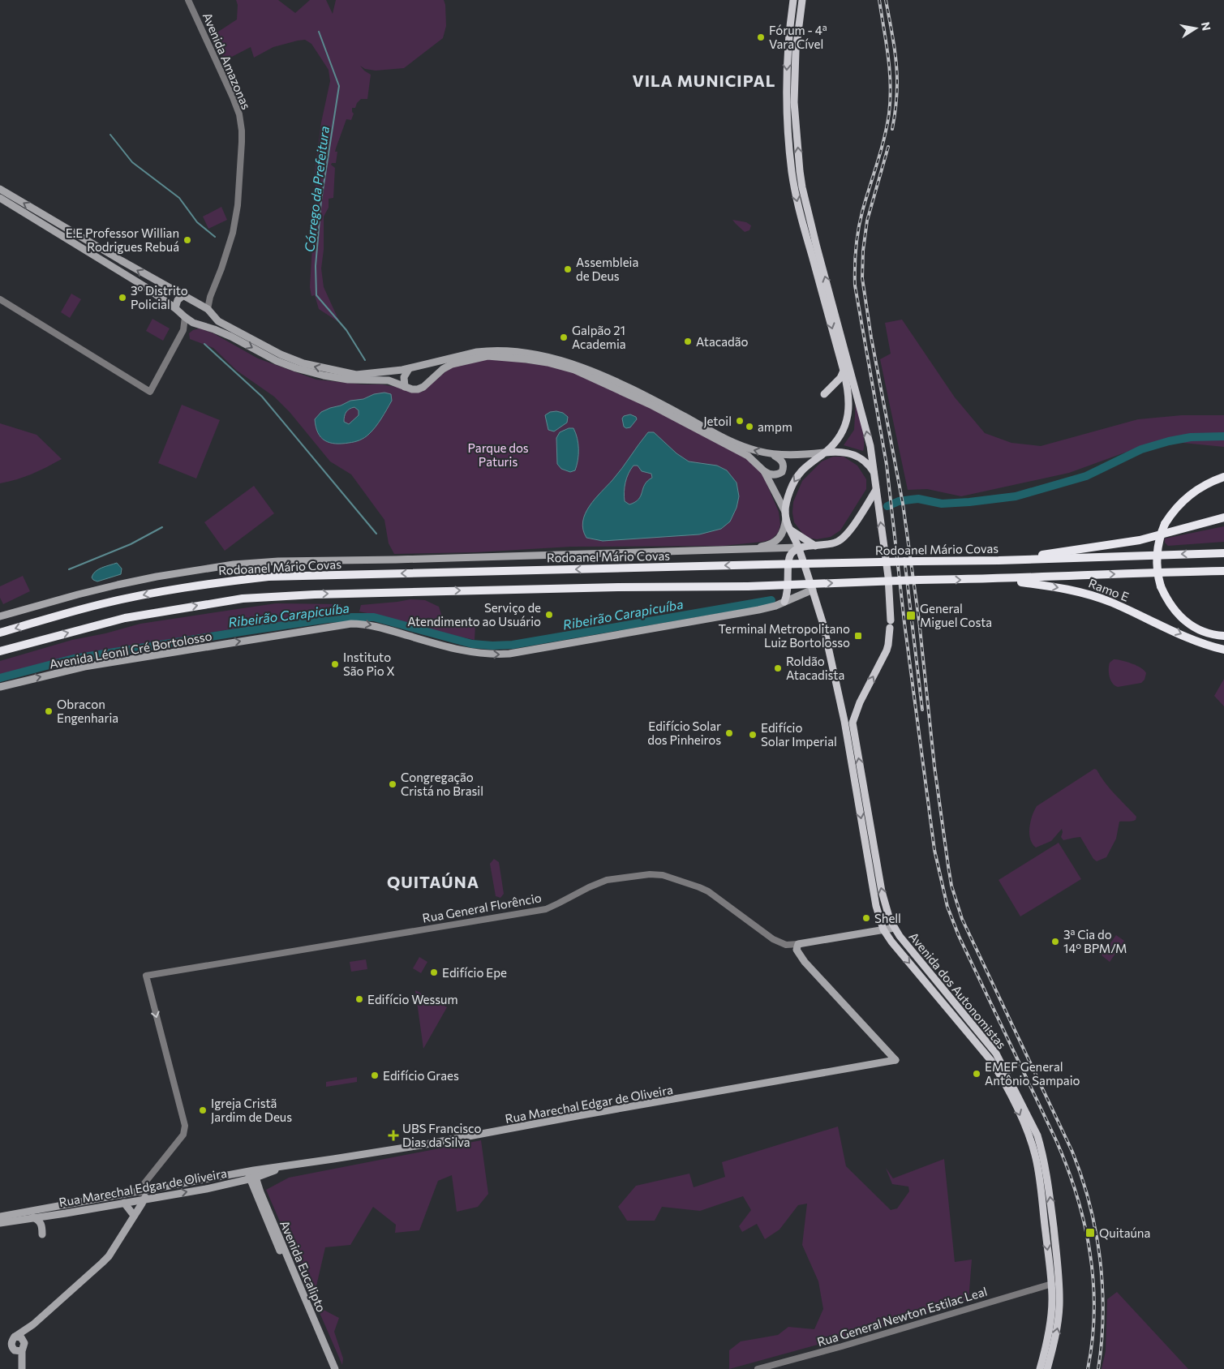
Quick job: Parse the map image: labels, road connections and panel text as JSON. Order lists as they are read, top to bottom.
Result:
{
  "streets": {
    "highway": ["Rodoanel Mário Covas", "Ramo E"],
    "main road": [
      "Avenida Léonil Cré Bortolosso",
      "Rua General Florêncio",
      "Avenida dos Autonomistas",
      "Rua Marechal Edgar de Oliveira",
      "Avenida Eucalipto"
    ],
    "street": ["Avenida Amazonas", "Rua General Newton Estilac Leal"]
  },
  "crossings": [
    ["Avenida Léonil Cré Bortolosso", "Avenida dos Autonomistas"],
    ["Rua General Florêncio", "Avenida dos Autonomistas"],
    ["Rua General Florêncio", "Rua Marechal Edgar de Oliveira"],
    ["Avenida dos Autonomistas", "Rua General Newton Estilac Leal"],
    ["Rua Marechal Edgar de Oliveira", "Avenida Eucalipto"]
  ],
  "one_way": ["Avenida Léonil Cré Bortolosso"],
  "districts": ["VILA MUNICIPAL", "QUITAÚNA"],
  "water": ["Córrego da Prefeitura", "Ribeirão Carapicuíba"],
  "parks": ["Parque dos Paturis"],
  "places": {
    "other": [
      "Fórum - 4ª Vara Cível",
      "E.E Professor Willian Rodrigues Rebuá",
      "Assembleia de Deus",
      "3º Distrito Policial",
      "Galpão 21 Academia",
      "Atacadão",
      "Jetoil",
      "ampm",
      "Serviço de Atendimento ao Usuário",
      "Instituto São Pio X",
      "Roldão Atacadista",
      "Obracon Engenharia",
      "Edifício Solar dos Pinheiros",
      "Edifício Solar Imperial",
      "Congregação Cristá no Brasil",
      "Shell",
      "3ª Cia do 14º BPM/M",
      "Edifício Epe",
      "Edifício Wessum",
      "EMEF General Antônio Sampaio",
      "Edifício Graes",
      "Igreja Cristã Jardim de Deus"
    ],
    "transit": ["General Miguel Costa", "Terminal Metropolitano Luiz Bortolosso", "Quitaúna"],
    "health": ["UBS Francisco Dias da Silva"]
  },
  "north": "right"
}
